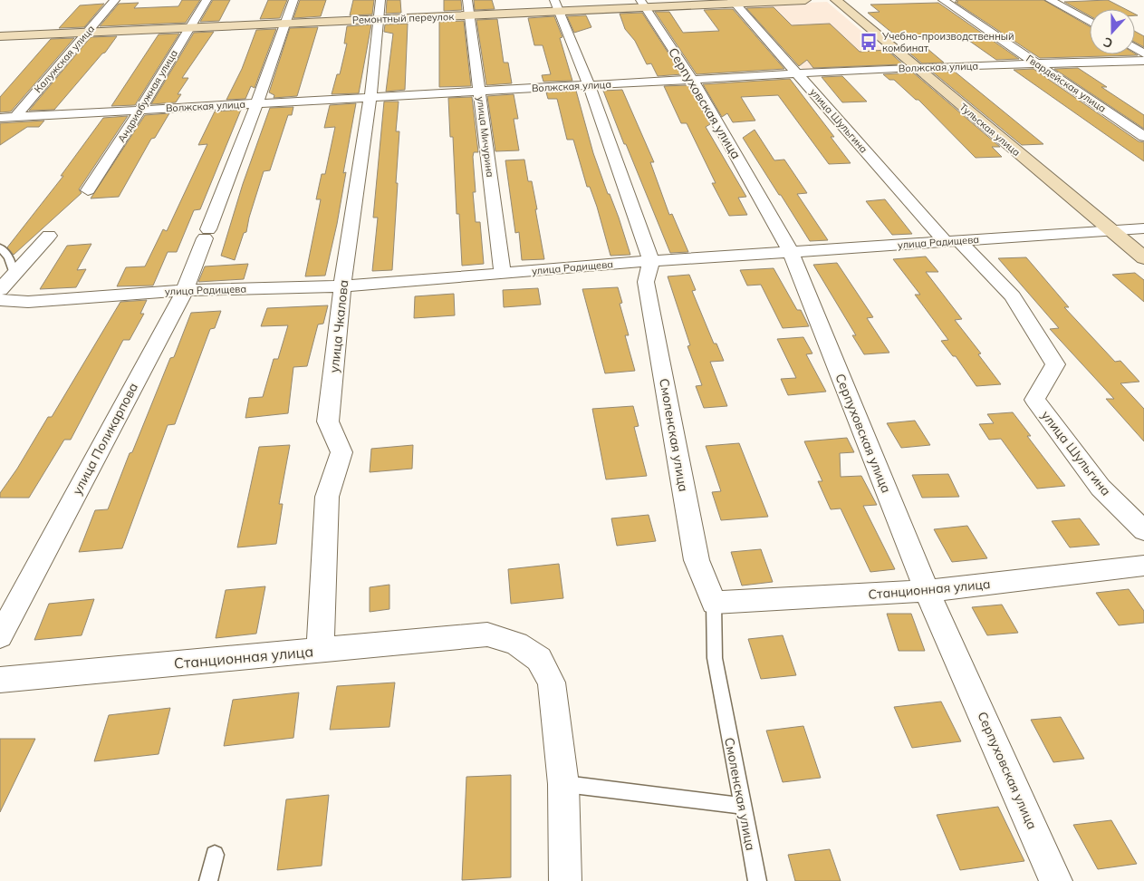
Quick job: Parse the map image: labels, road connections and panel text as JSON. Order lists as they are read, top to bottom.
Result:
{
  "streets": {
    "main road": ["Ремонтный переулок", "Тульская улица"],
    "street": [
      "Калужская улица",
      "Волжская улица",
      "Гвардейская улица",
      "Андриабужная улица",
      "Серпуховская улица",
      "улица Шульгина",
      "улица Мичурина",
      "улица Радищева",
      "улица Чкалова",
      "Смоленская улица",
      "улица Поликарпова",
      "Станционная улица"
    ]
  },
  "crossings": [
    ["Ремонтный переулок", "Калужская улица"],
    ["Ремонтный переулок", "Андриабужная улица"],
    ["Ремонтный переулок", "Серпуховская улица"],
    ["Ремонтный переулок", "улица Шульгина"],
    ["Ремонтный переулок", "улица Мичурина"],
    ["Ремонтный переулок", "улица Чкалова"],
    ["Ремонтный переулок", "улица Поликарпова"],
    ["Калужская улица", "Волжская улица"],
    ["Волжская улица", "Гвардейская улица"],
    ["Волжская улица", "Андриабужная улица"],
    ["Волжская улица", "Серпуховская улица"],
    ["Волжская улица", "улица Шульгина"],
    ["Волжская улица", "Тульская улица"],
    ["Волжская улица", "улица Мичурина"],
    ["Волжская улица", "улица Чкалова"],
    ["Волжская улица", "улица Поликарпова"],
    ["Серпуховская улица", "улица Радищева"],
    ["Серпуховская улица", "Станционная улица"],
    ["улица Шульгина", "улица Радищева"],
    ["Тульская улица", "улица Радищева"],
    ["улица Мичурина", "улица Радищева"],
    ["улица Радищева", "улица Чкалова"],
    ["улица Радищева", "Смоленская улица"],
    ["улица Радищева", "улица Поликарпова"],
    ["улица Чкалова", "Станционная улица"],
    ["Смоленская улица", "Станционная улица"]
  ],
  "places": {
    "bus stop": ["Учебно-производственный комбинат"]
  },
  "north": "bottom"
}
